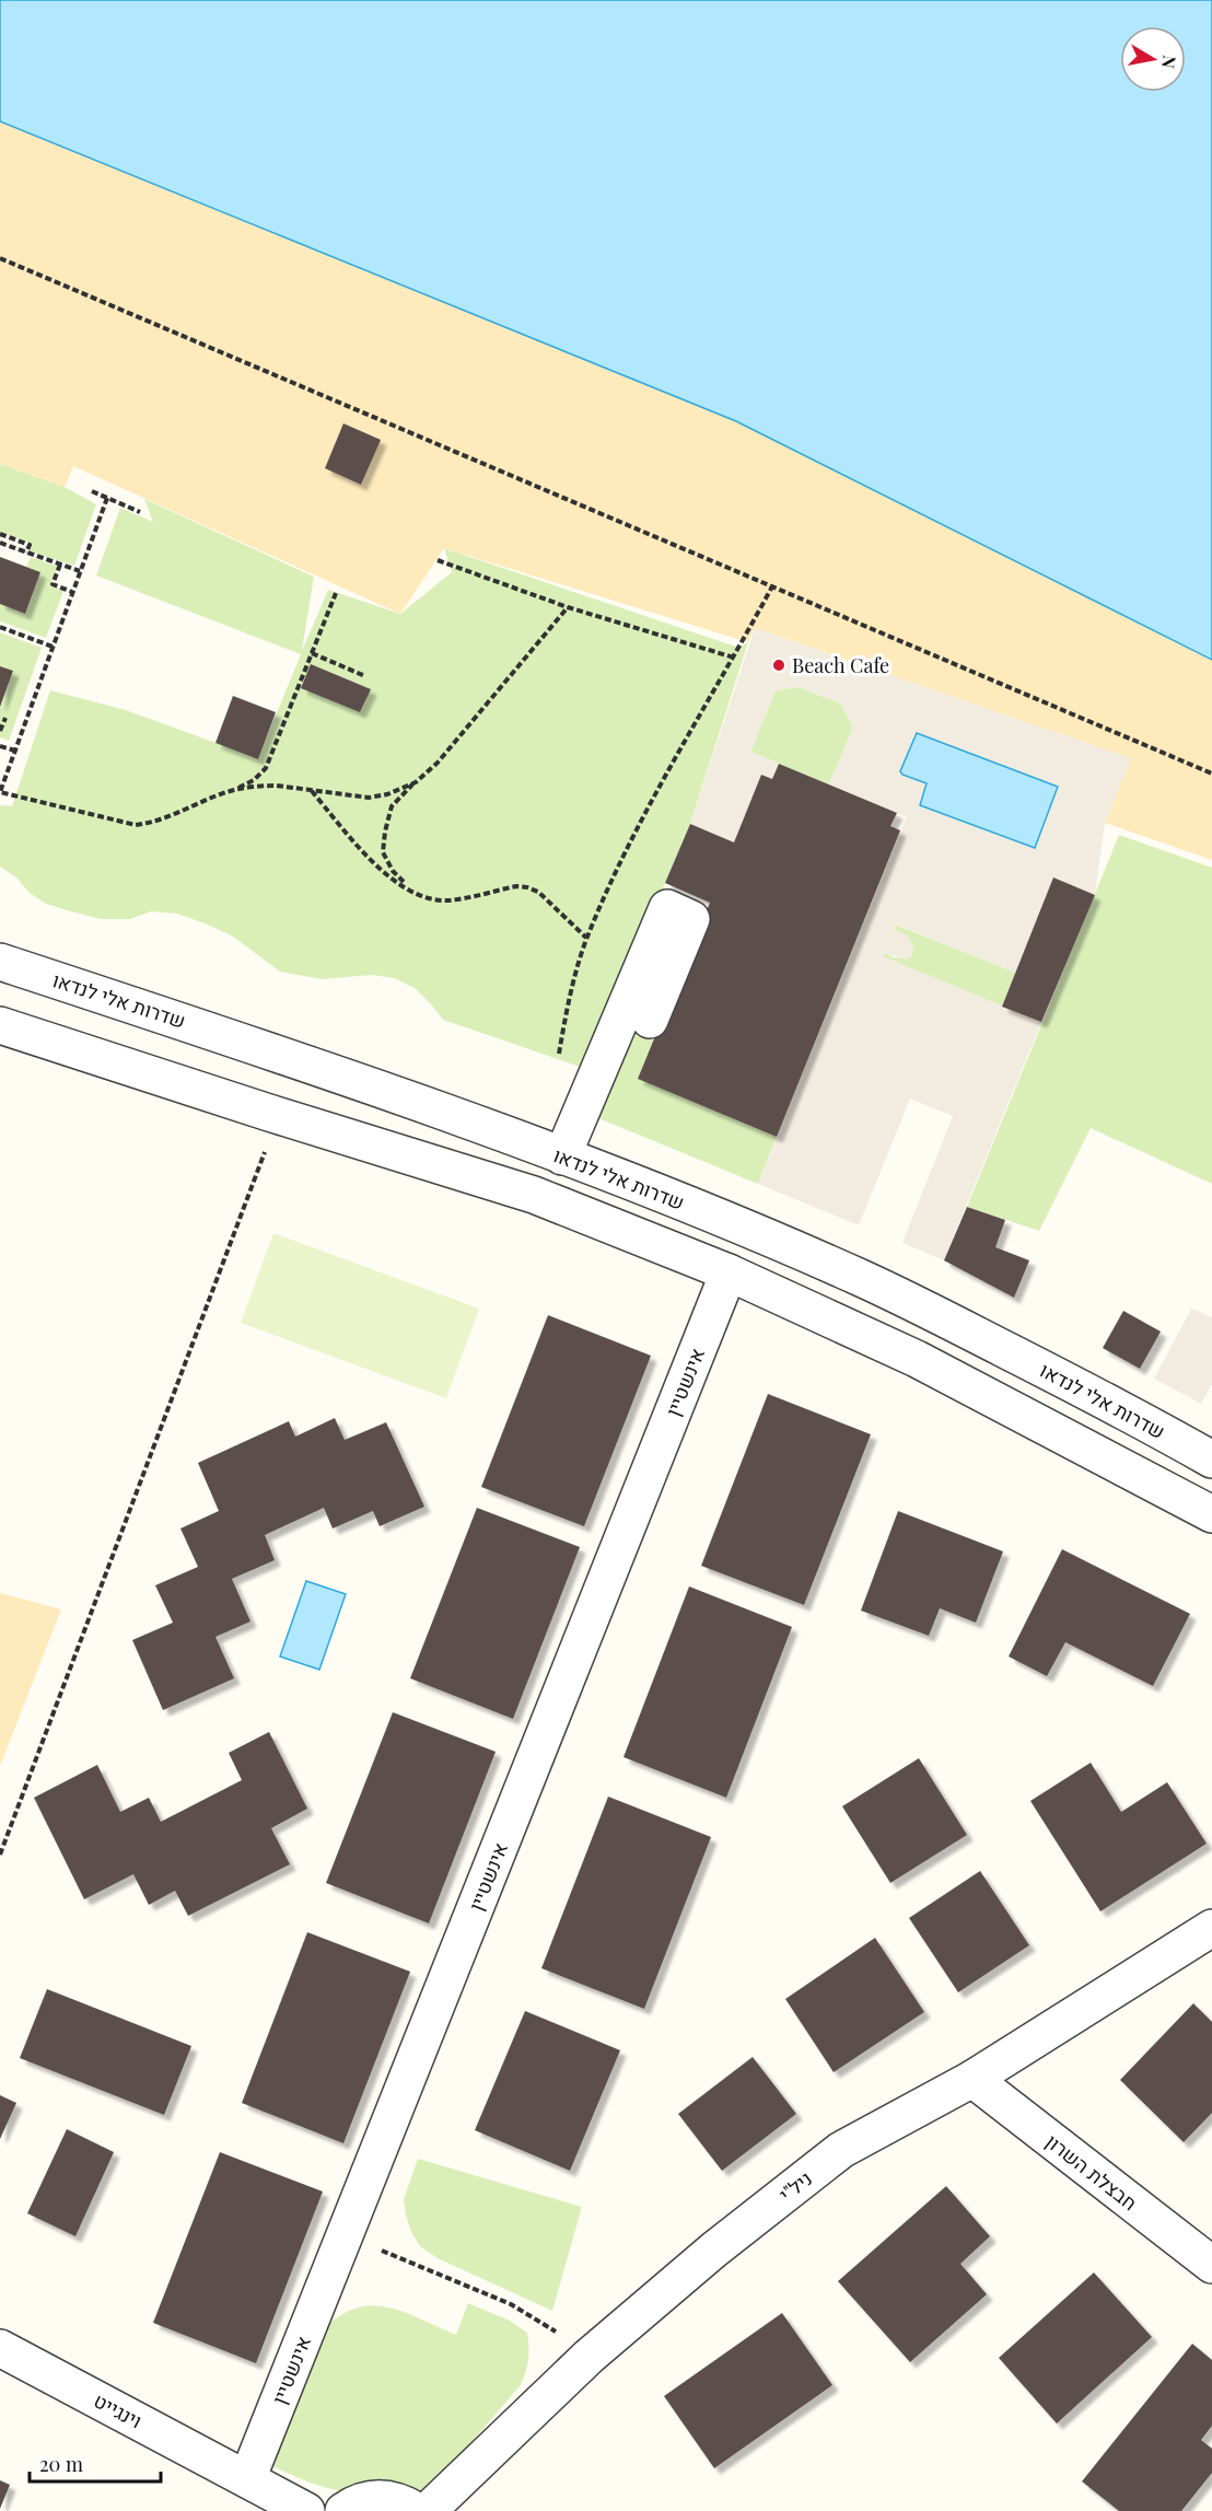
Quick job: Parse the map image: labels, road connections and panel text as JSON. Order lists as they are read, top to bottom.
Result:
{
  "streets": {
    "street": [
      "שדרות אלי לנדאו",
      "אינשטיין",
      "חבצלת השרון",
      "ניל\"י",
      "וינגייט"
    ]
  },
  "crossings": [
    ["אינשטיין", "וינגייט"],
    ["חבצלת השרון", "ניל\"י"]
  ],
  "places": ["Beach Cafe"],
  "scale_bar": "20 m",
  "north": "right"
}
